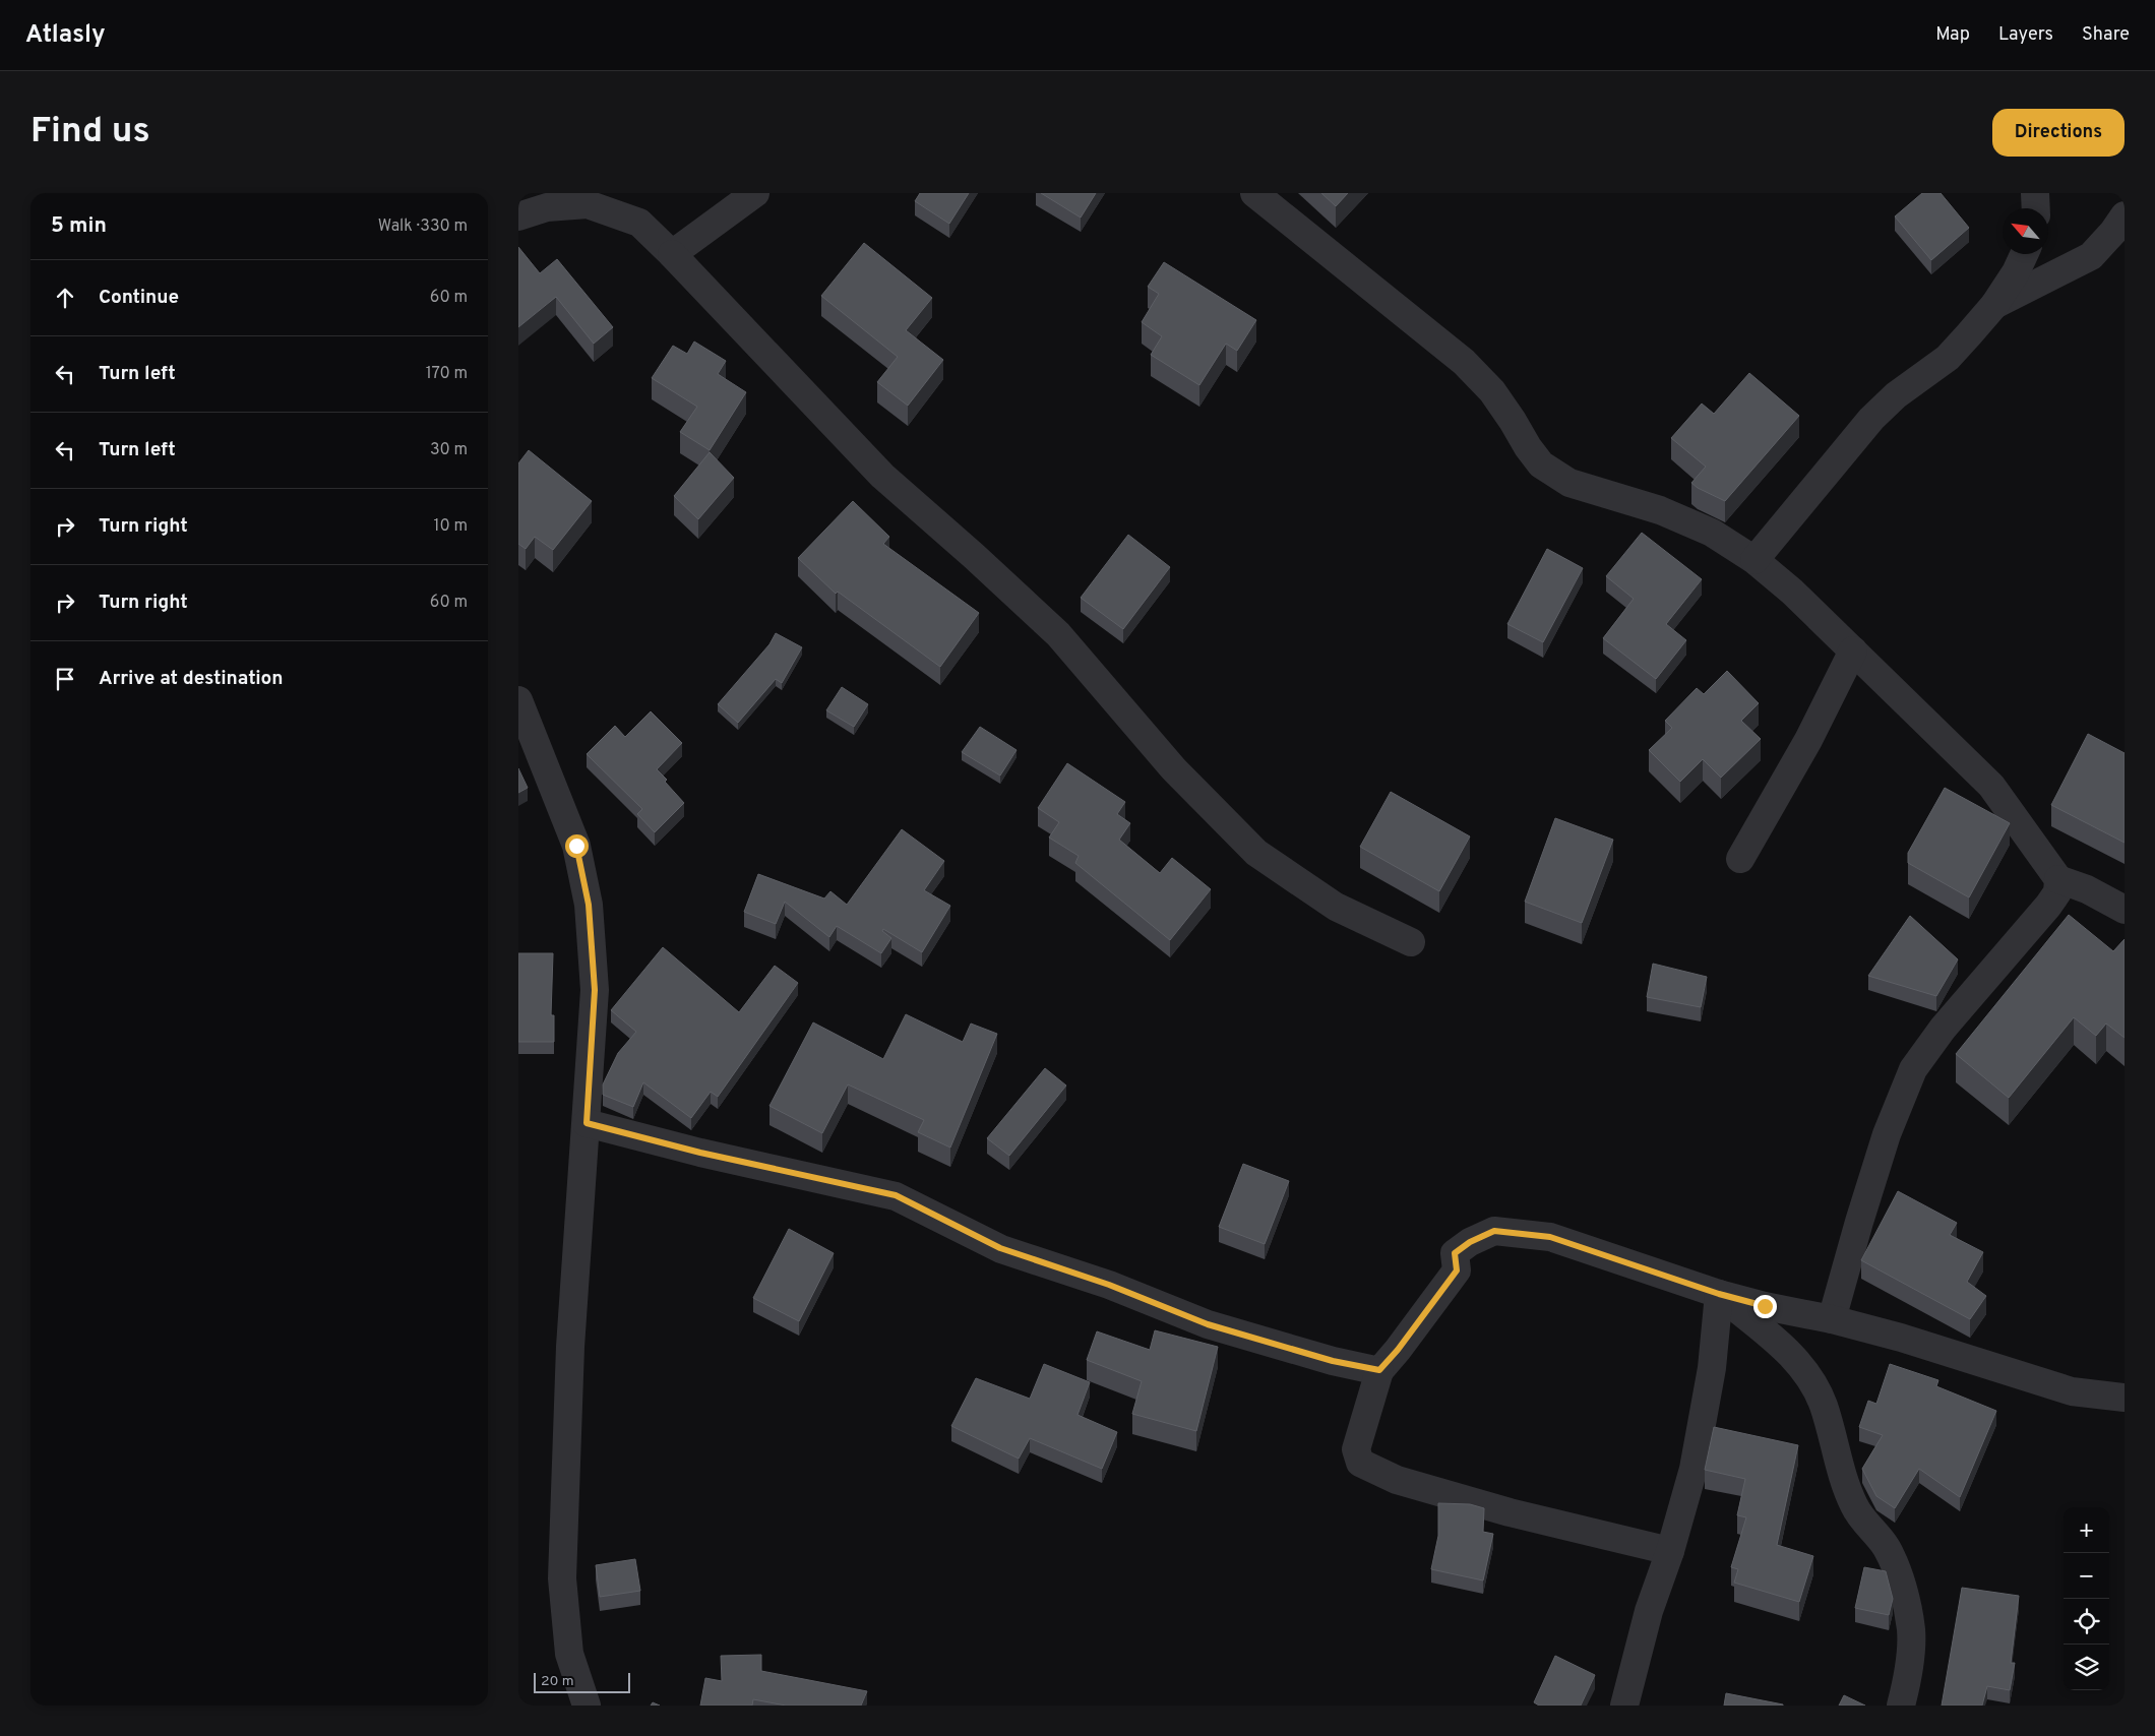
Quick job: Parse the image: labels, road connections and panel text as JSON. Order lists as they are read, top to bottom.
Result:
{
  "scale_bar": "20 m",
  "north": "top left",
  "page": {
    "header": "Atlasly",
    "nav": ["Map", "Layers", "Share"],
    "buttons": "Directions",
    "title": "Find us",
    "heading": ["5 min", "Walk · 330 m"],
    "list": [
      ["Continue", "60 m"],
      ["Turn left", "170 m"],
      ["Turn left", "30 m"],
      ["Turn right", "10 m"],
      ["Turn right", "60 m"],
      "Arrive at destination"
    ],
    "map_buttons": ["+", "−"],
    "scale": "20 m"
  }
}
